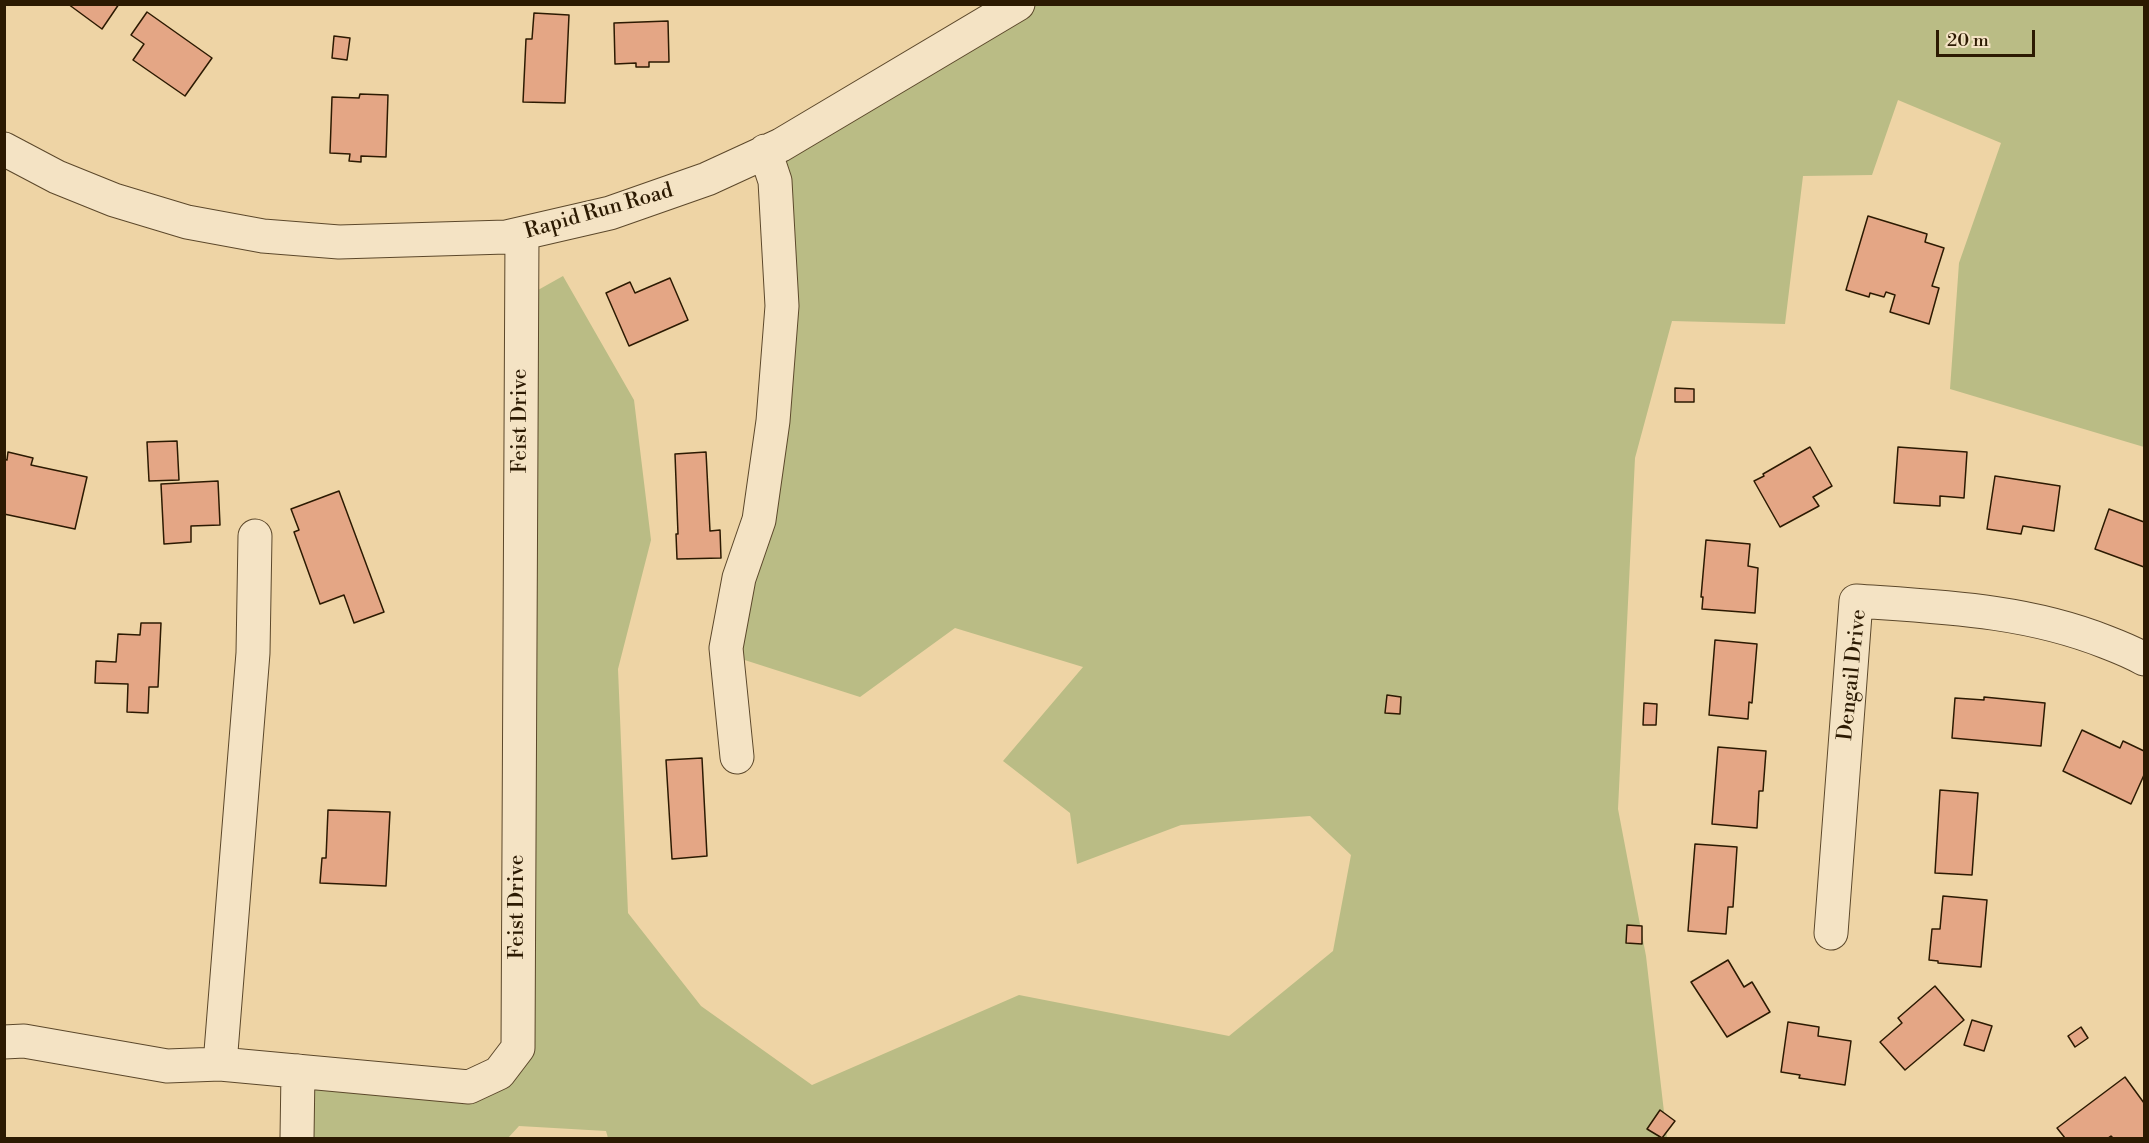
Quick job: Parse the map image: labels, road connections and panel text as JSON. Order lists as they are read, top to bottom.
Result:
{
  "streets": {
    "street": ["Rapid Run Road", "Feist Drive", "Dengail Drive"]
  },
  "crossings": [
    ["Rapid Run Road", "Feist Drive"]
  ],
  "scale_bar": "20 m"
}
